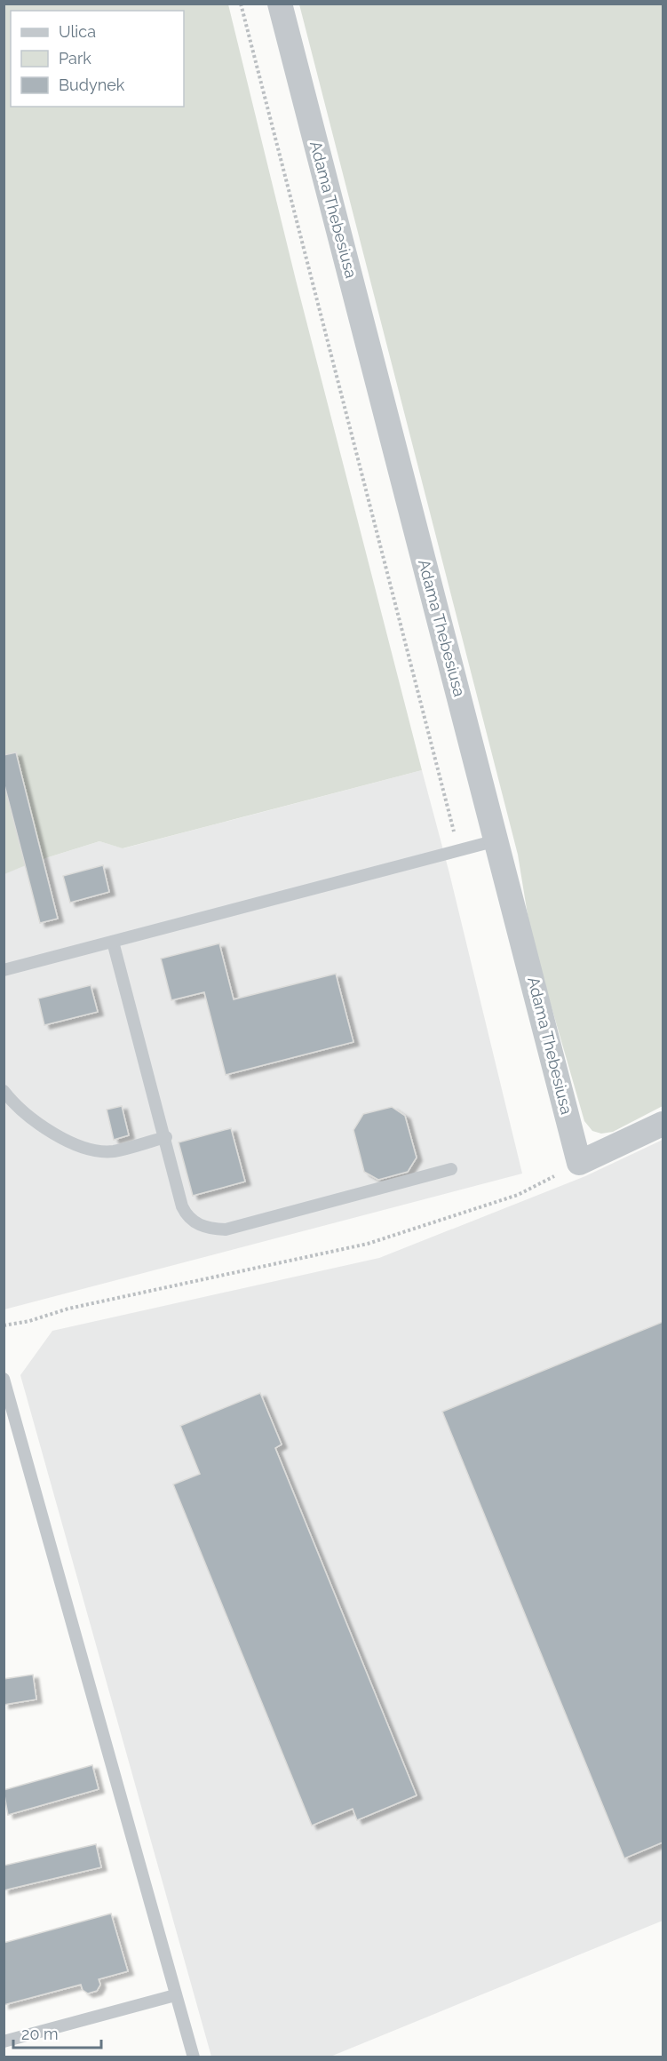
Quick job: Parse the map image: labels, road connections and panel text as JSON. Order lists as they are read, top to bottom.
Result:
{
  "streets": {
    "street": ["Adama Thebesiusa"]
  },
  "legend": ["Ulica", "Park", "Budynek"],
  "scale_bar": "20 m"
}
